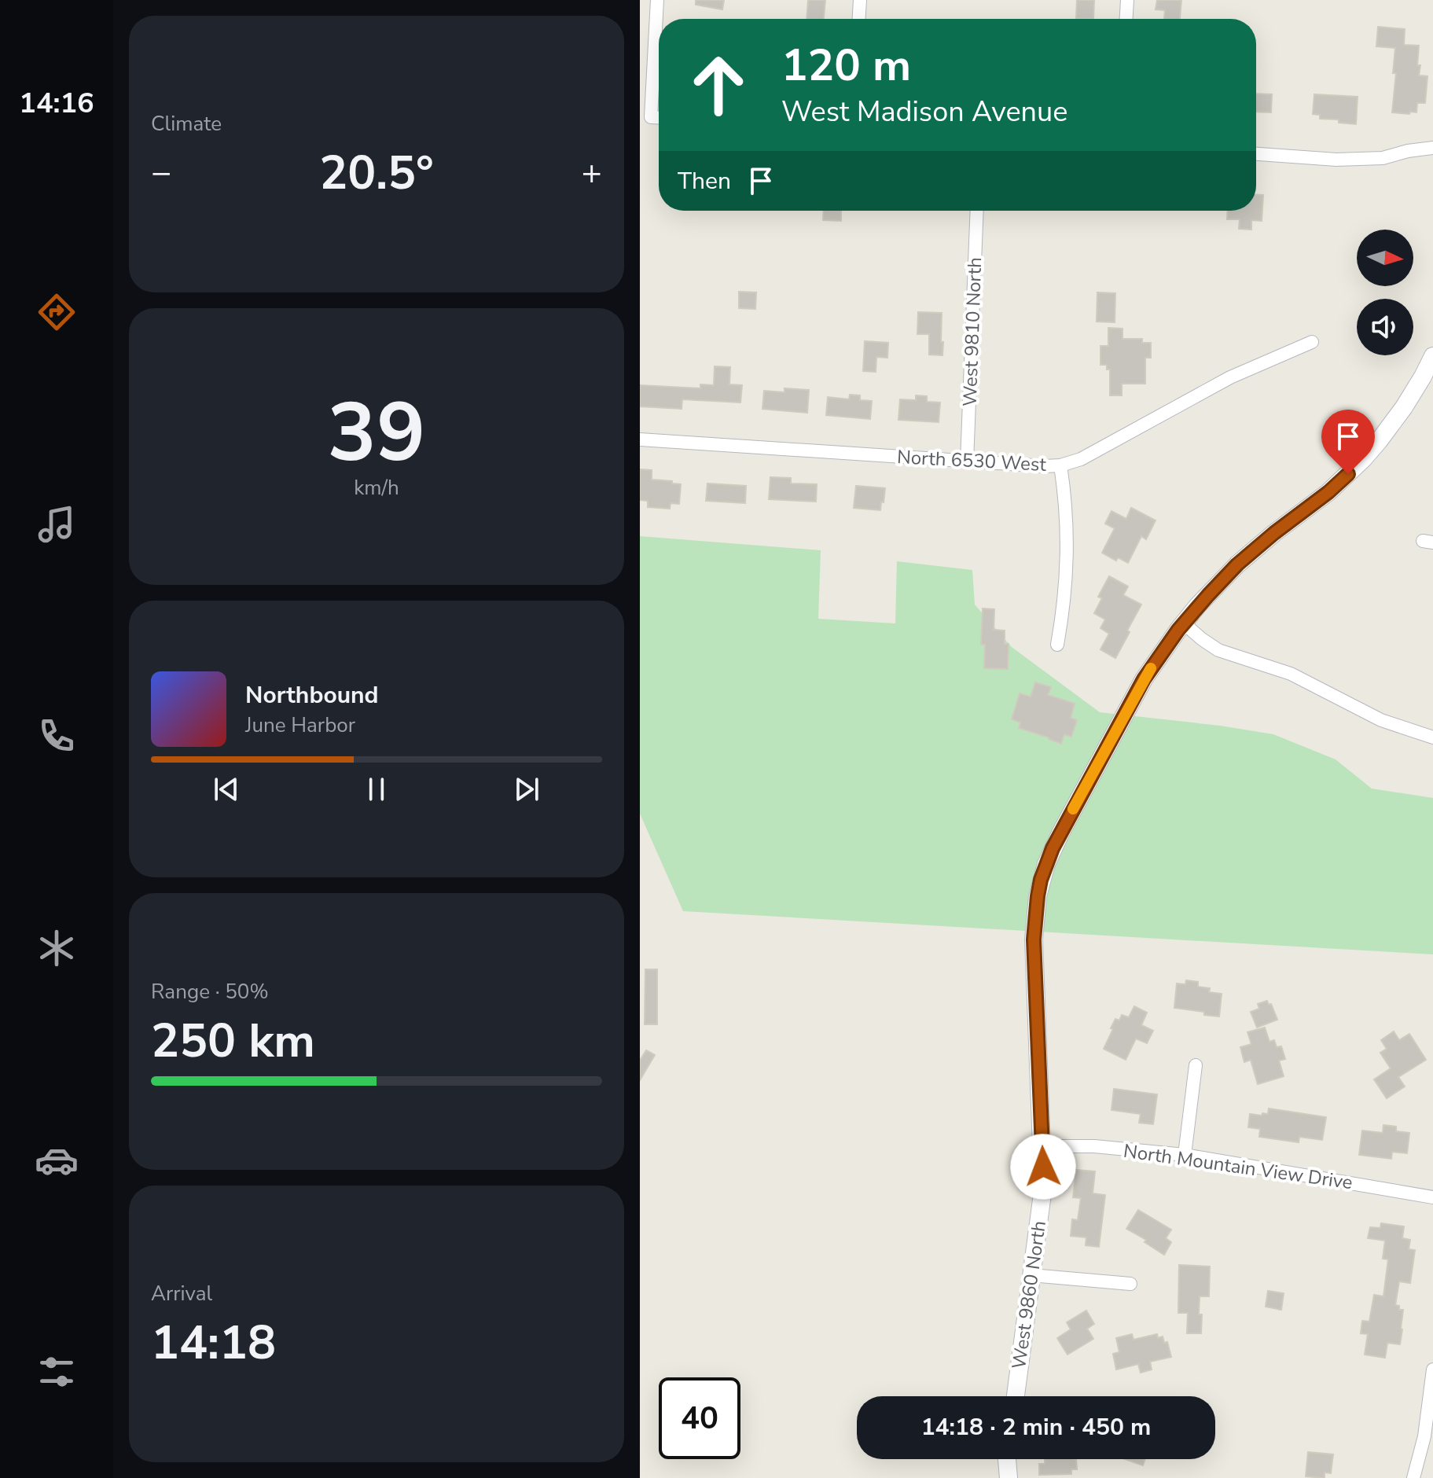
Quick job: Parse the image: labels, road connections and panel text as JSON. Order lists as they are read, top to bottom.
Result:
{
  "streets": {
    "street": [
      "West 9810 North",
      "North 6530 West",
      "North Mountain View Drive",
      "West 9860 North"
    ]
  },
  "crossings": [
    ["West 9810 North", "North 6530 West"],
    ["North Mountain View Drive", "West 9860 North"]
  ],
  "north": "right",
  "page": {
    "tabs": "14:16",
    "tile": [
      "Climate",
      ["39", "km/h"],
      ["Range · 50%", "250 km"],
      ["Arrival", "14:18"]
    ],
    "turn": ["120 m", "West Madison Avenue"],
    "heat": ["−", "20.5°", "+"],
    "then": "Then",
    "song": ["Northbound", "June Harbor"],
    "limit": "40",
    "trip": "14:18 · 2 min · 450 m"
  }
}
